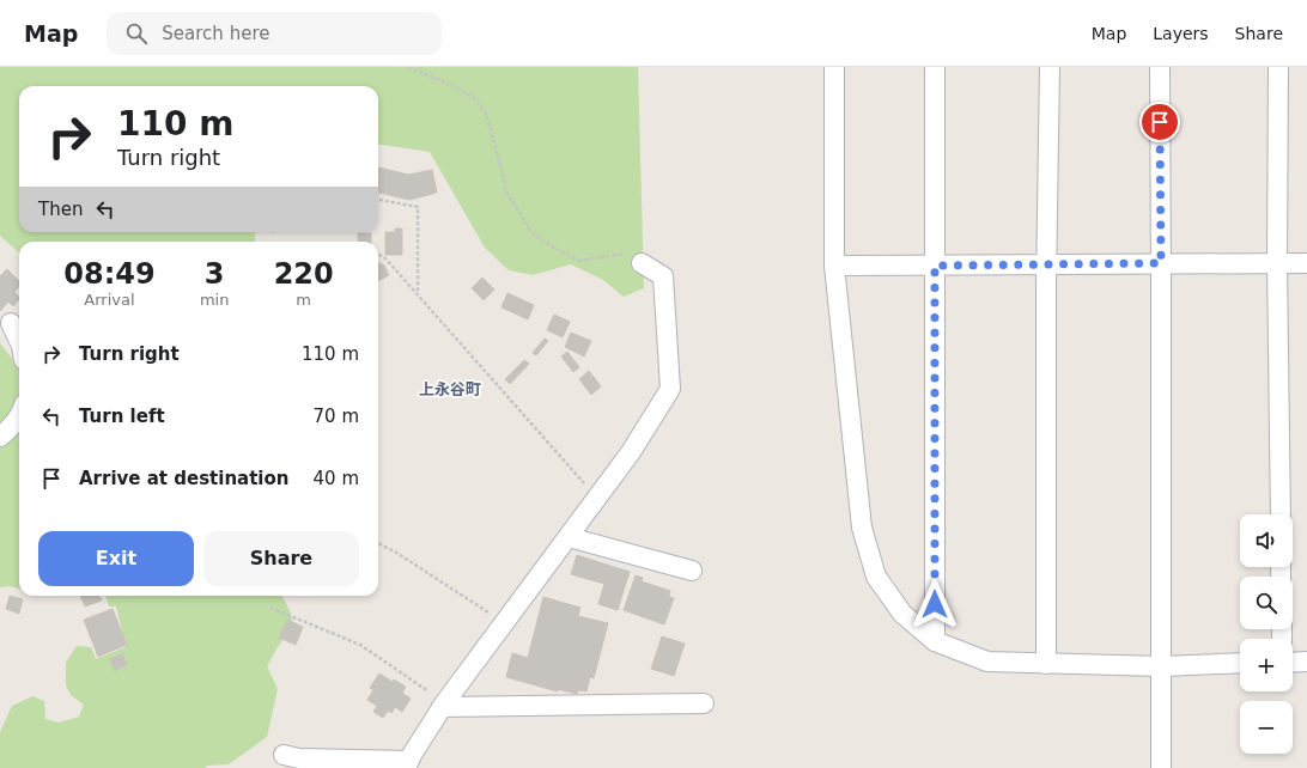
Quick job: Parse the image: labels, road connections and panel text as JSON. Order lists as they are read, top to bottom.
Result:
{
  "districts": ["上永谷町"],
  "page": {
    "header": "Map",
    "search": "Search here",
    "nav": ["Map", "Layers", "Share"],
    "turn": ["110 m", "Turn right"],
    "then": "Then",
    "eta": [
      "08:49",
      "Arrival",
      "3",
      "min",
      "220",
      "m"
    ],
    "list": [
      {
        "name": "Turn right",
        "value": "110 m"
      },
      {
        "name": "Turn left",
        "value": "70 m"
      },
      {
        "name": "Arrive at destination",
        "value": "40 m"
      }
    ],
    "map_buttons": ["+", "−"],
    "buttons": ["Exit", "Share"]
  }
}
